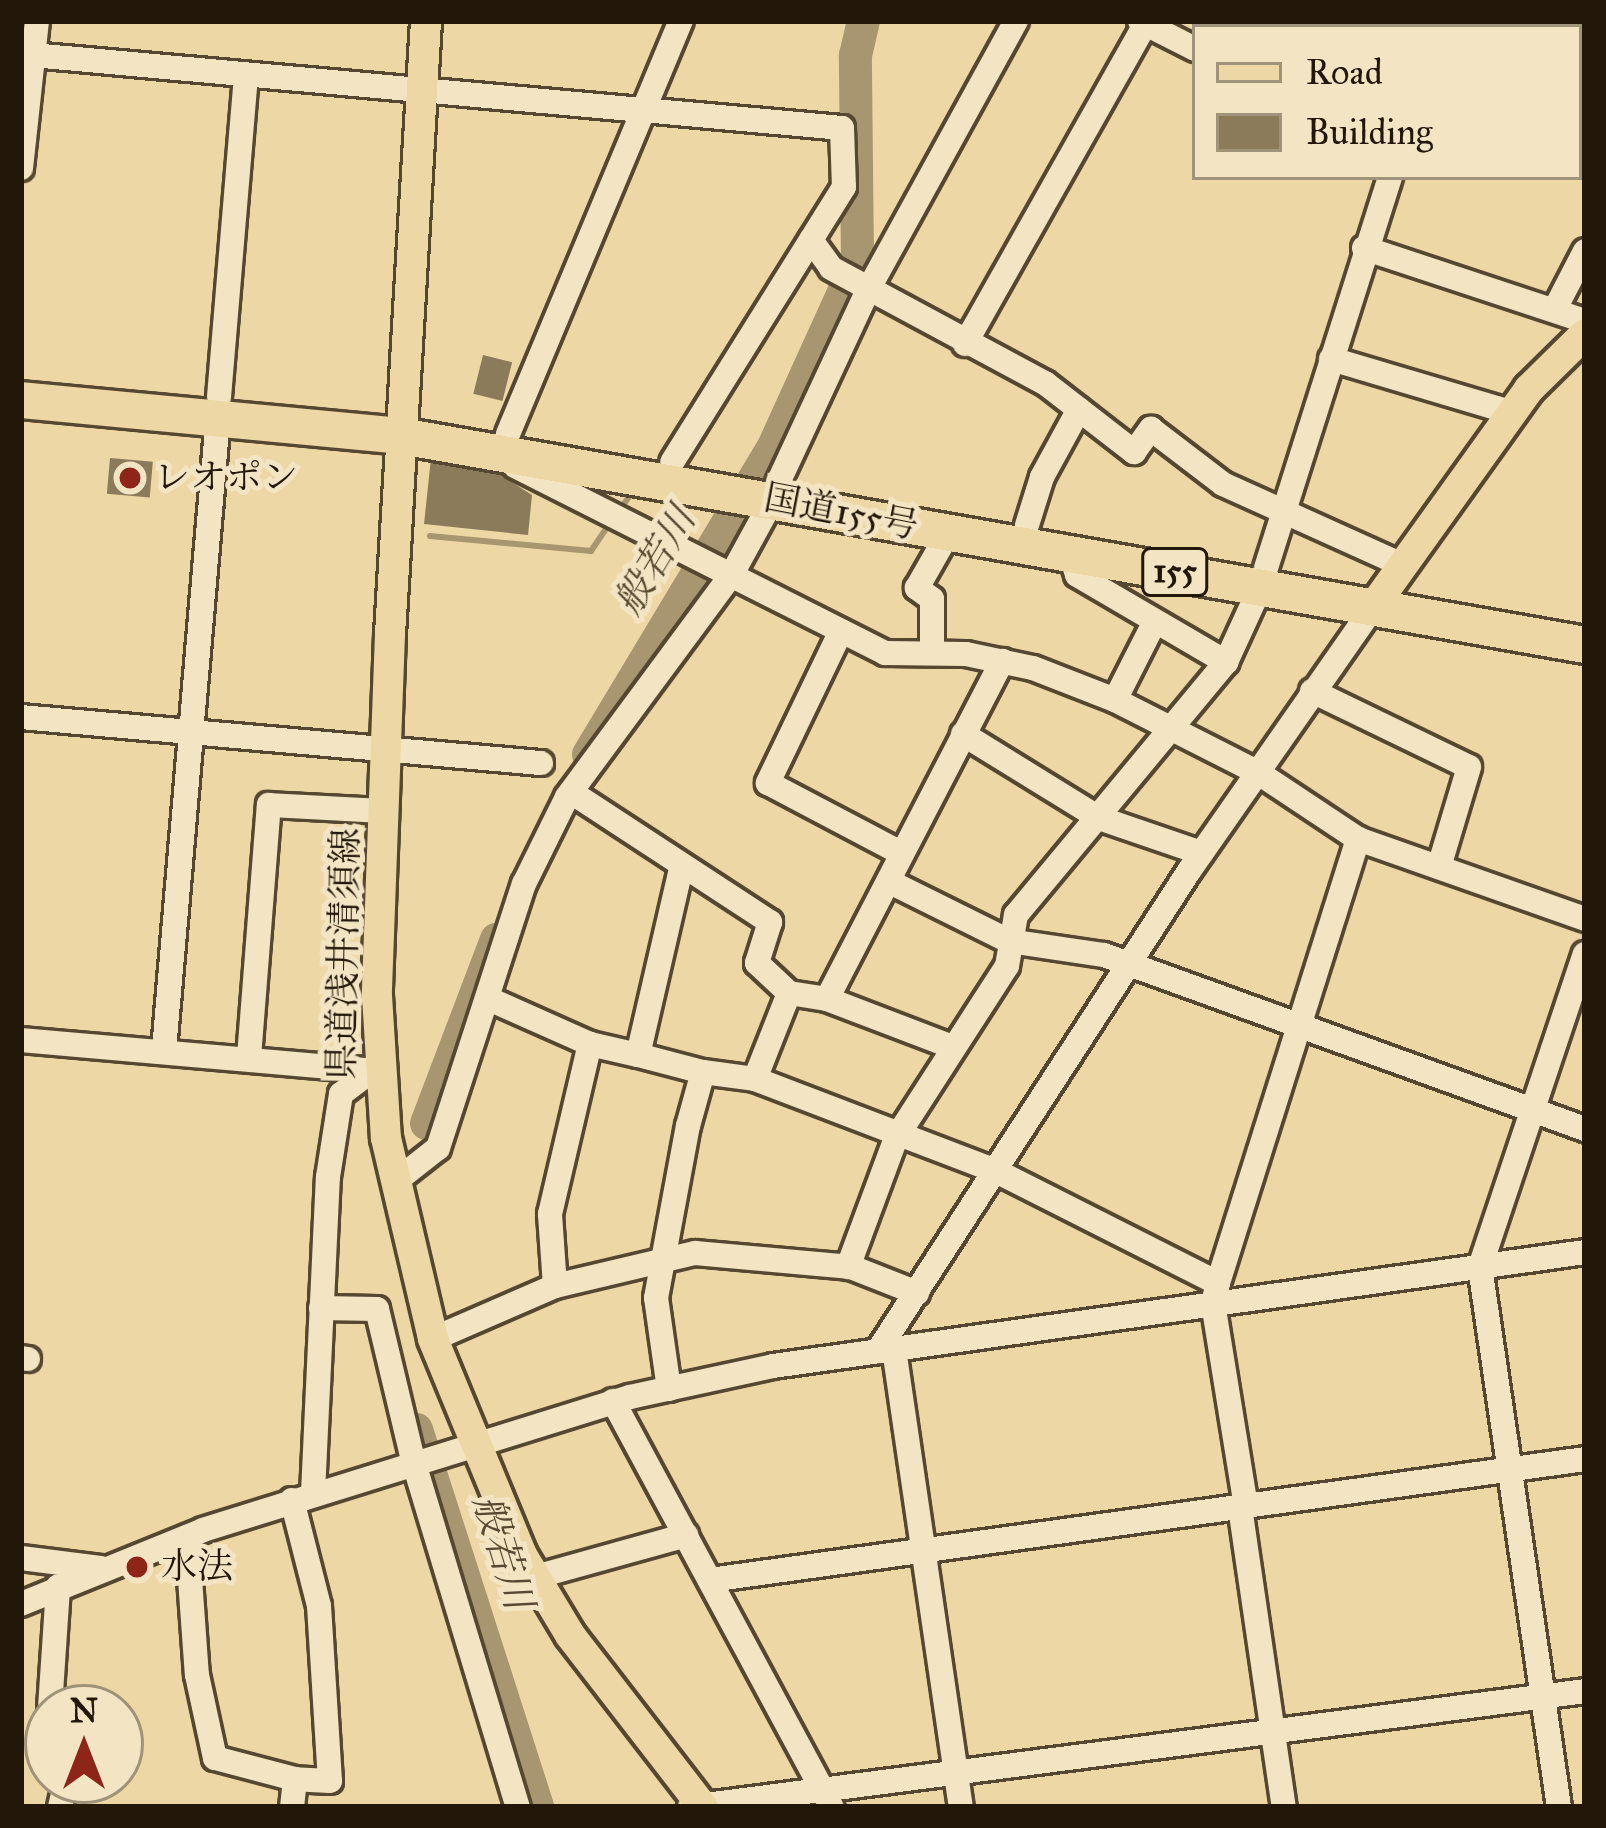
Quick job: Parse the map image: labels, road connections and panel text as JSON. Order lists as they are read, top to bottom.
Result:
{
  "streets": {
    "highway": ["国道155号", "155"],
    "main road": ["県道浅井清須線"]
  },
  "crossings": [
    ["国道155号", "県道浅井清須線"]
  ],
  "water": ["般若川"],
  "places": ["レオポン", "水法"],
  "legend": ["Road", "Building"],
  "north": "top"
}
